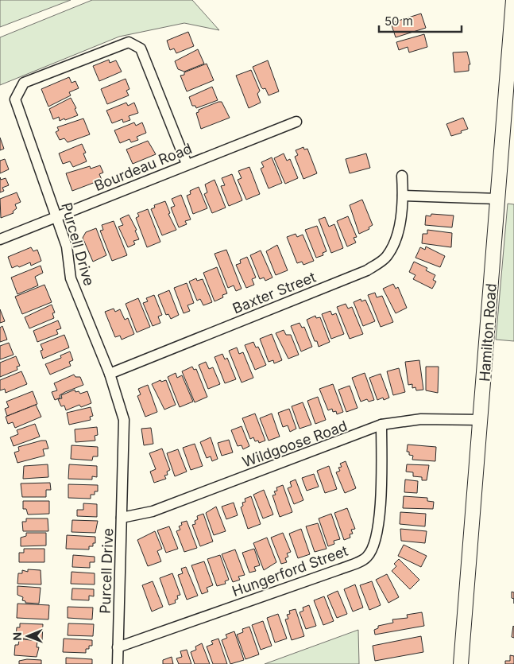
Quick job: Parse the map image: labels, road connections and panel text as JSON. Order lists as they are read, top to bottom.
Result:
{
  "streets": {
    "main road": ["Hamilton Road"],
    "street": [
      "Bourdeau Road",
      "Purcell Drive",
      "Baxter Street",
      "Wildgoose Road",
      "Hungerford Street"
    ]
  },
  "crossings": [
    ["Bourdeau Road", "Purcell Drive"],
    ["Purcell Drive", "Baxter Street"],
    ["Purcell Drive", "Wildgoose Road"],
    ["Purcell Drive", "Hungerford Street"],
    ["Hamilton Road", "Wildgoose Road"],
    ["Wildgoose Road", "Hungerford Street"]
  ],
  "scale_bar": "50 m",
  "north": "left"
}
